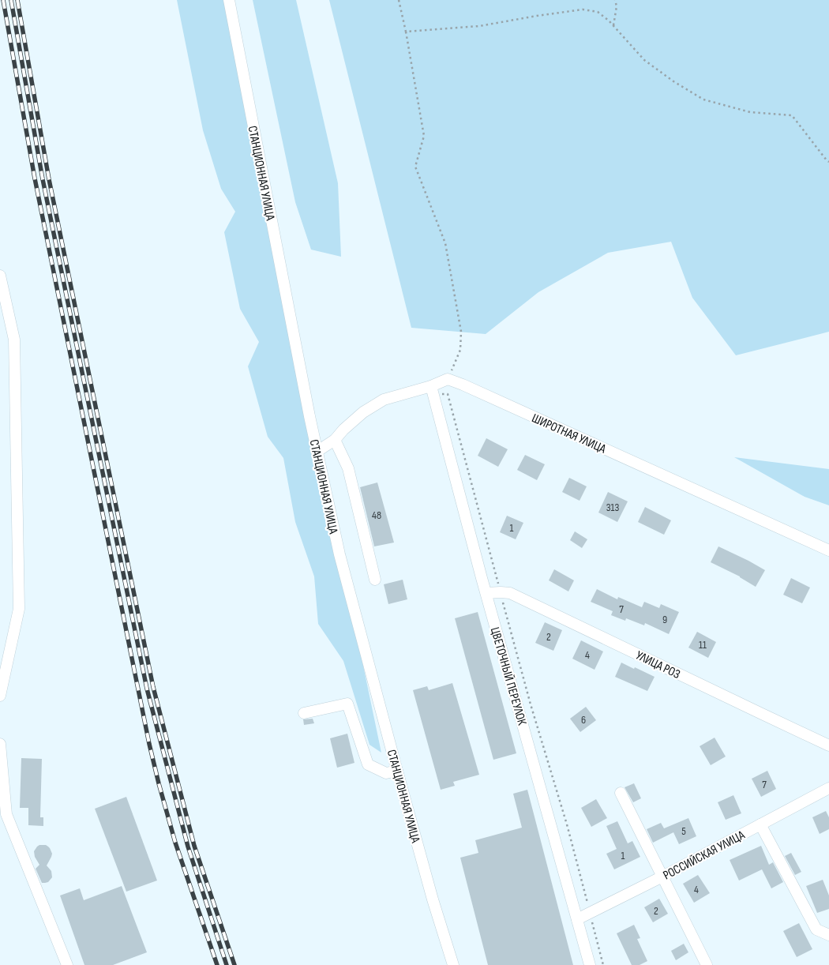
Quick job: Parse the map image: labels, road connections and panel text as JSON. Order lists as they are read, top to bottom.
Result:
{
  "streets": {
    "street": [
      "СТАНЦИОННАЯ УЛИЦА",
      "ШИРОТНАЯ УЛИЦА",
      "УЛИЦА РОЗ",
      "ЦВЕТОЧНЫЙ ПЕРЕУЛОК",
      "РОССИЙСКАЯ УЛИЦА"
    ]
  },
  "crossings": [
    ["УЛИЦА РОЗ", "ЦВЕТОЧНЫЙ ПЕРЕУЛОК"],
    ["ЦВЕТОЧНЫЙ ПЕРЕУЛОК", "РОССИЙСКАЯ УЛИЦА"]
  ],
  "house_numbers": [
    "313",
    "48",
    "1",
    "7",
    "9",
    "2",
    "11",
    "4",
    "6",
    "7",
    "5",
    "1",
    "4",
    "2"
  ]
}
